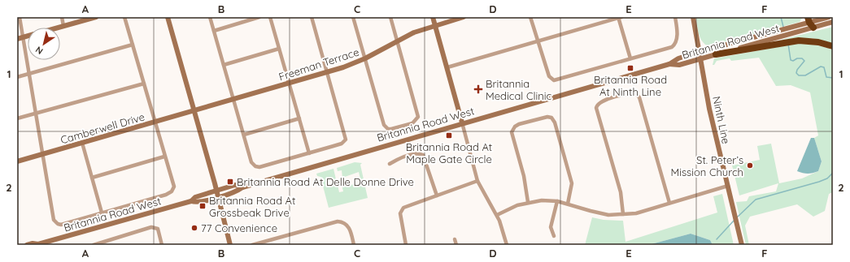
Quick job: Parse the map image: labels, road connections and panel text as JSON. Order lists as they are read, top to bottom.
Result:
{
  "streets": {
    "main road": [
      "Britannia Road West",
      "Freeman Terrace",
      "Ninth Line",
      "Camberwell Drive"
    ]
  },
  "crossings": [
    ["Britannia Road West", "Ninth Line"],
    ["Freeman Terrace", "Camberwell Drive"]
  ],
  "places": {
    "transit": [
      "Britannia Road At Ninth Line",
      "Britannia Road At Maple Gate Circle",
      "Britannia Road At Delle Donne Drive",
      "Britannia Road At Grossbeak Drive"
    ],
    "health": ["Britannia Medical Clinic"],
    "other": ["St. Peter’s Mission Church", "77 Convenience"]
  },
  "north": "bottom left",
  "grid": {
    "columns": [
      "A",
      "B",
      "C",
      "D",
      "E",
      "F"
    ],
    "rows": ["1", "2"]
  }
}
